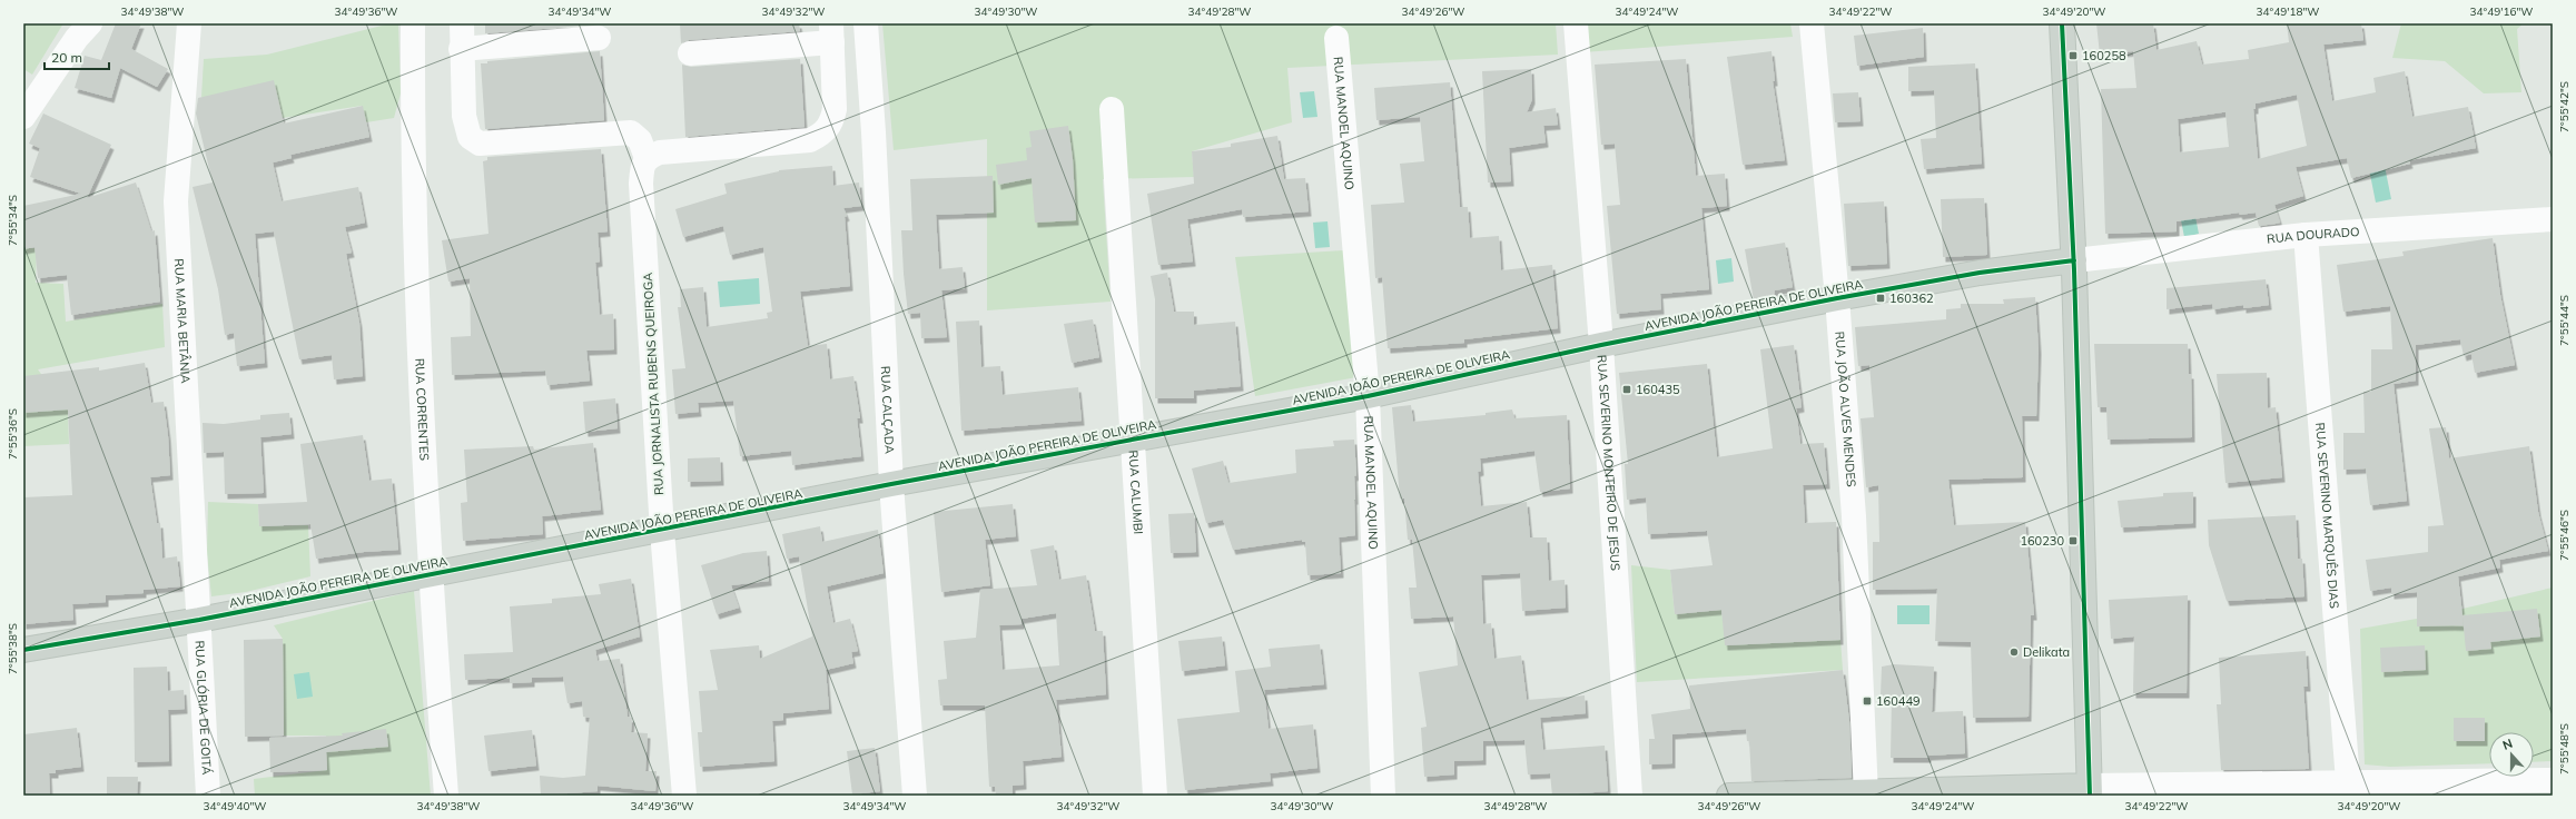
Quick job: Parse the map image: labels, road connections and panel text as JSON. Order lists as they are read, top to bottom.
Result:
{
  "streets": {
    "main road": ["AVENIDA JOÃO PEREIRA DE OLIVEIRA"],
    "street": [
      "RUA MANOEL AQUINO",
      "RUA DOURADO",
      "RUA MARIA BETÂNIA",
      "RUA JORNALISTA RUBENS QUEIROGA",
      "RUA CORRENTES",
      "RUA CALÇADA",
      "RUA JOÃO ALVES MENDES",
      "RUA SEVERINO MONTEIRO DE JESUS",
      "RUA CALUMBI",
      "RUA SEVERINO MARQUÊS DIAS",
      "RUA GLÓRIA DE GOITÁ"
    ]
  },
  "crossings": [
    ["RUA MANOEL AQUINO", "AVENIDA JOÃO PEREIRA DE OLIVEIRA"],
    ["RUA DOURADO", "AVENIDA JOÃO PEREIRA DE OLIVEIRA"],
    ["RUA DOURADO", "RUA SEVERINO MARQUÊS DIAS"],
    ["AVENIDA JOÃO PEREIRA DE OLIVEIRA", "RUA MARIA BETÂNIA"],
    ["AVENIDA JOÃO PEREIRA DE OLIVEIRA", "RUA JORNALISTA RUBENS QUEIROGA"],
    ["AVENIDA JOÃO PEREIRA DE OLIVEIRA", "RUA CORRENTES"],
    ["AVENIDA JOÃO PEREIRA DE OLIVEIRA", "RUA CALÇADA"],
    ["AVENIDA JOÃO PEREIRA DE OLIVEIRA", "RUA JOÃO ALVES MENDES"],
    ["AVENIDA JOÃO PEREIRA DE OLIVEIRA", "RUA SEVERINO MONTEIRO DE JESUS"],
    ["AVENIDA JOÃO PEREIRA DE OLIVEIRA", "RUA CALUMBI"],
    ["AVENIDA JOÃO PEREIRA DE OLIVEIRA", "RUA GLÓRIA DE GOITÁ"],
    ["RUA MARIA BETÂNIA", "RUA GLÓRIA DE GOITÁ"]
  ],
  "places": {
    "transit": [
      "160258",
      "160362",
      "160435",
      "160230",
      "160449"
    ],
    "other": ["Delikata"]
  },
  "scale_bar": "20 m",
  "north": "top",
  "coordinates": [
    "34°49'38\"W",
    "34°49'36\"W",
    "34°49'34\"W",
    "34°49'32\"W",
    "34°49'30\"W",
    "34°49'28\"W",
    "34°49'26\"W",
    "34°49'24\"W",
    "34°49'22\"W",
    "34°49'20\"W",
    "34°49'18\"W",
    "34°49'16\"W",
    "7°55'42\"S",
    "7°55'34\"S",
    "7°55'44\"S",
    "7°55'36\"S",
    "7°55'46\"S",
    "7°55'38\"S",
    "7°55'48\"S",
    "34°49'40\"W"
  ]
}
